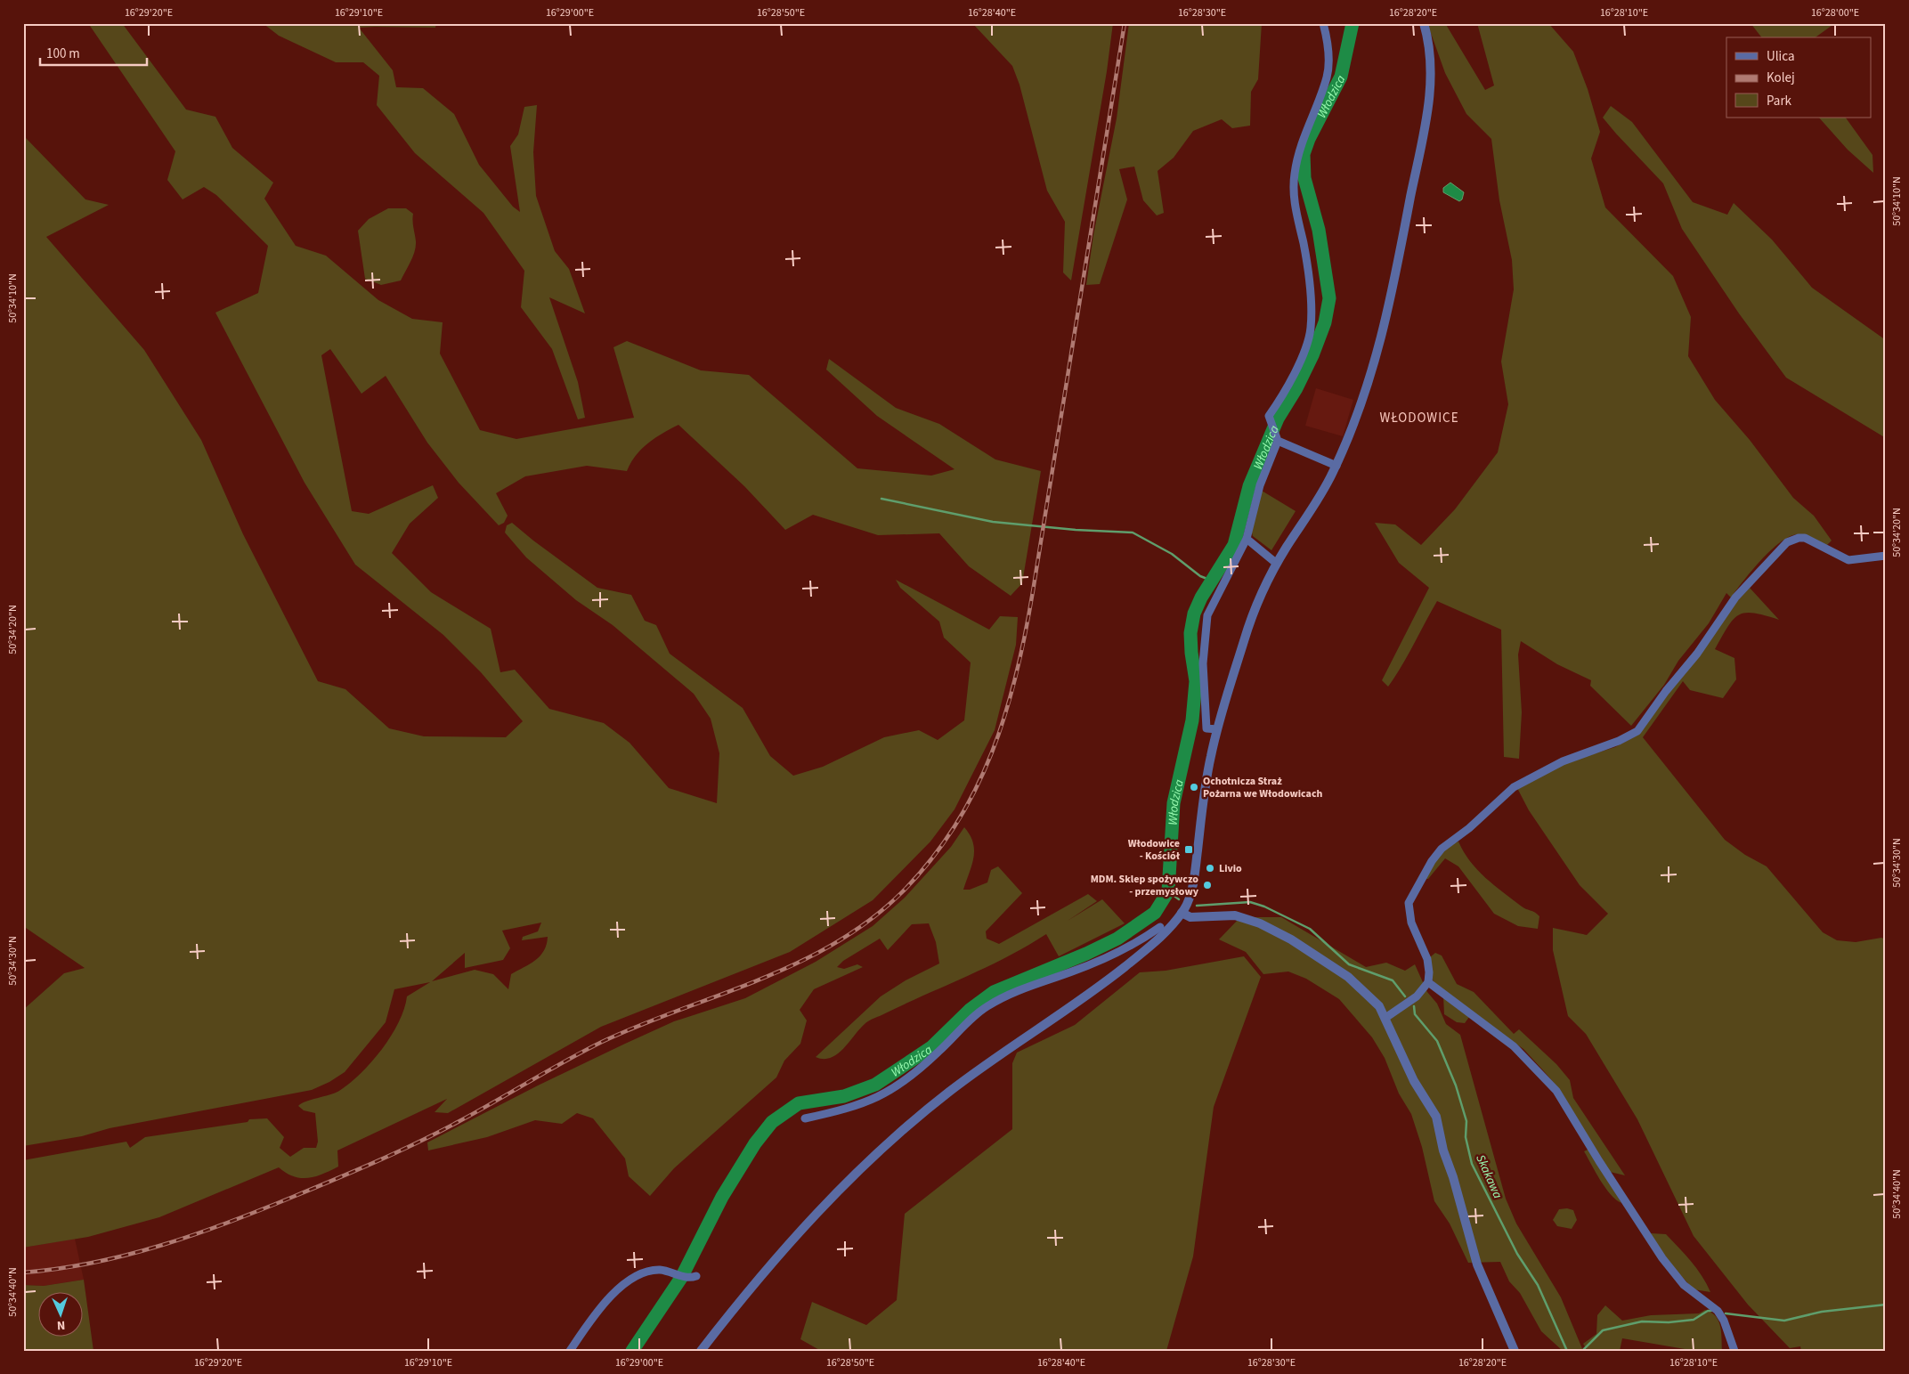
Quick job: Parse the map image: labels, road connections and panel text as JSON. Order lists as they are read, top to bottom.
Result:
{
  "districts": ["WŁODOWICE"],
  "water": ["Włodzica", "Skakawa"],
  "places": {
    "other": ["Ochotnicza Straż Pożarna we Włodowicach", "Livio", "MDM. Sklep spożywczo - przemysłowy"],
    "transit": ["Włodowice - Kościół"]
  },
  "legend": ["Ulica", "Kolej", "Park"],
  "scale_bar": "100 m",
  "north": "bottom",
  "coordinates": [
    "16°29'20\"E",
    "16°29'10\"E",
    "16°29'00\"E",
    "16°28'50\"E",
    "16°28'40\"E",
    "16°28'30\"E",
    "16°28'20\"E",
    "16°28'10\"E",
    "16°28'00\"E",
    "50°34'10\"N",
    "50°34'20\"N",
    "50°34'30\"N",
    "50°34'40\"N"
  ]
}
